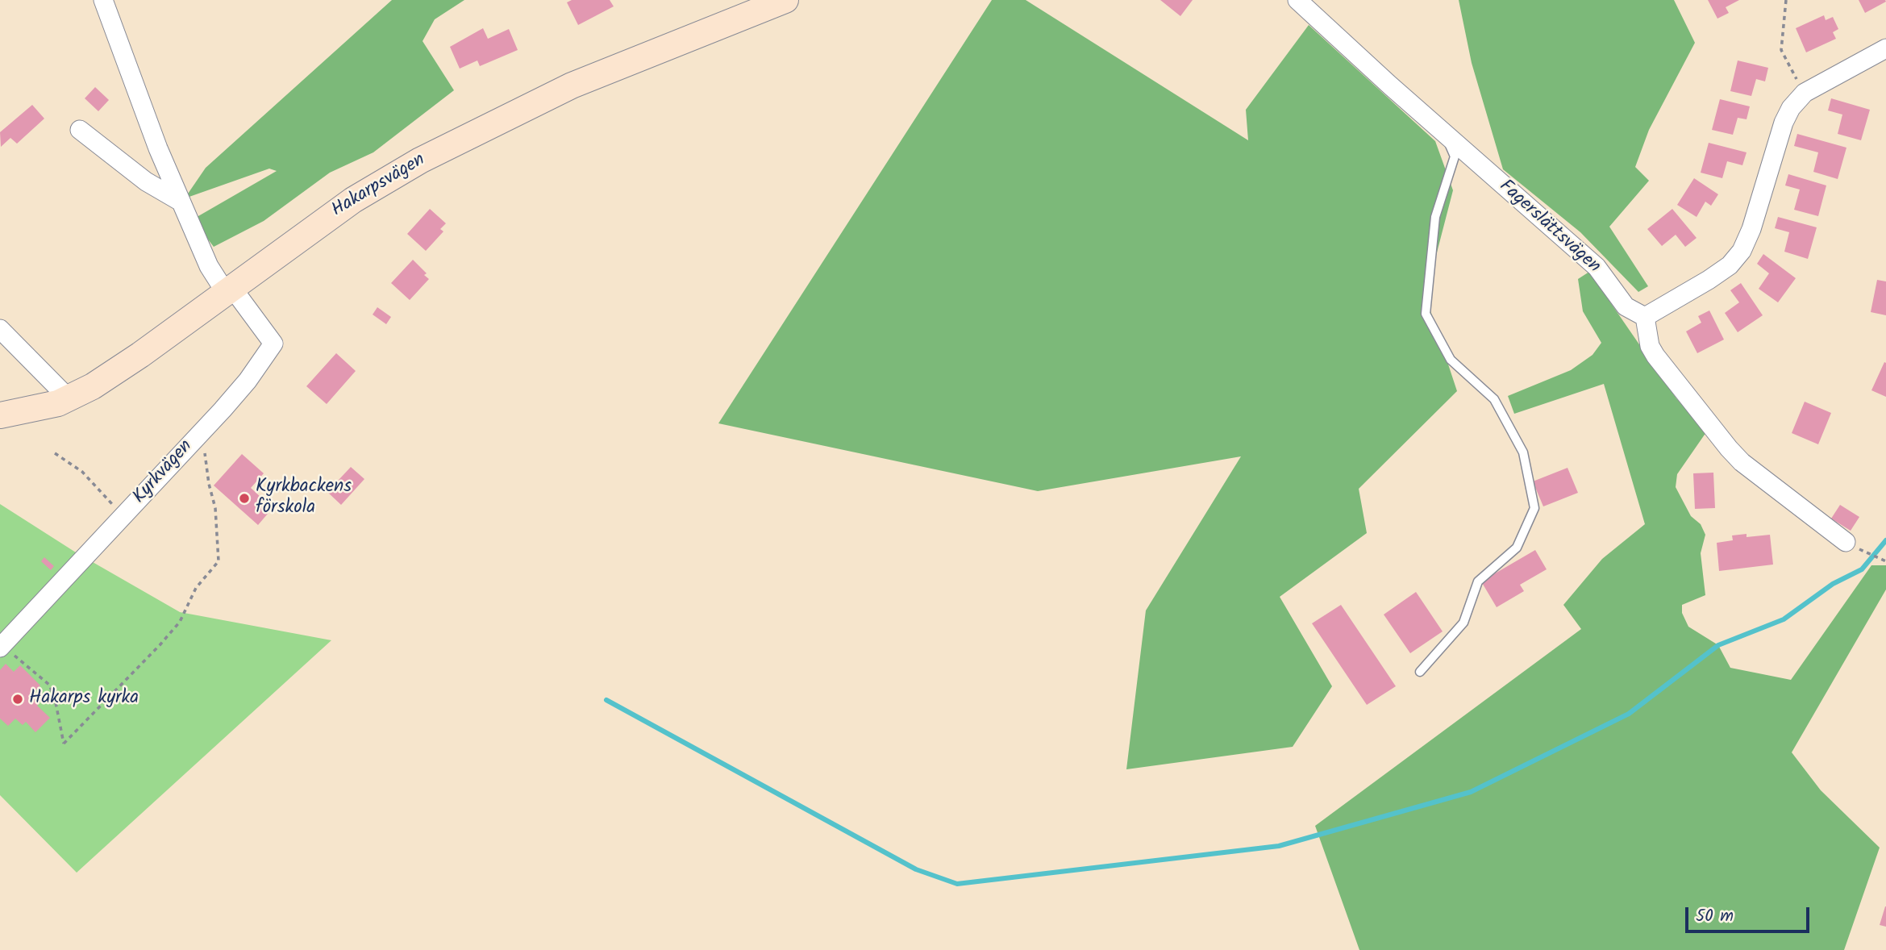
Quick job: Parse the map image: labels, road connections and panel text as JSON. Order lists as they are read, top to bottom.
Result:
{
  "streets": {
    "street": ["Hakarpsvägen", "Fagerslättsvägen", "Kyrkvägen"]
  },
  "crossings": [
    ["Hakarpsvägen", "Kyrkvägen"]
  ],
  "places": ["Kyrkbackens förskola", "Hakarps kyrka"],
  "scale_bar": "50 m"
}
